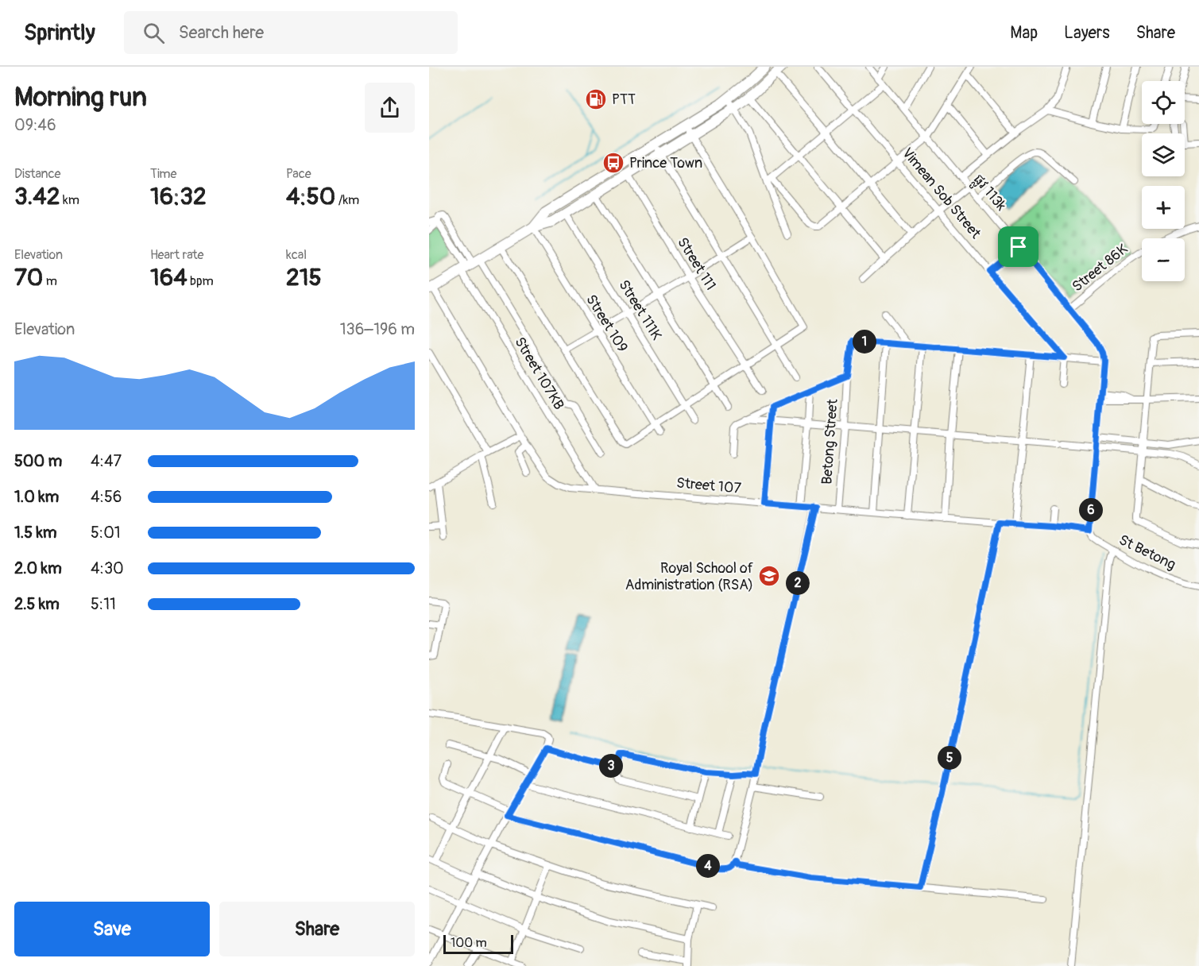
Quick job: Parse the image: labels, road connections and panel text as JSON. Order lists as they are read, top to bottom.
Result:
{
  "streets": {
    "street": [
      "ផ្លូវ 113k",
      "Vimean Sob Street",
      "Street 111",
      "Street 86K",
      "Street 111K",
      "Street 109",
      "Street 107KB",
      "Betong Street",
      "Street 107",
      "St Betong"
    ]
  },
  "crossings": [
    ["ផ្លូវ 113k", "Street 86K"],
    ["ផ្លូវ 113k", "Betong Street"],
    ["ផ្លូវ 113k", "Street 107"],
    ["ផ្លូវ 113k", "St Betong"],
    ["Vimean Sob Street", "Betong Street"],
    ["Street 107KB", "Street 107"],
    ["Betong Street", "Street 107"],
    ["Street 107", "St Betong"]
  ],
  "places": {
    "fuel station": ["PTT"],
    "bus stop": ["Prince Town"],
    "school or university": ["Royal School of Administration (RSA)"]
  },
  "scale_bar": "100 m",
  "page": {
    "header": "Sprintly",
    "search": "Search here",
    "nav": ["Map", "Layers", "Share"],
    "heading": ["Morning run", "09:46"],
    "map_buttons": ["+", "−"],
    "stats": [
      ["Distance", "3.42 km"],
      ["Time", "16:32"],
      ["Pace", "4:50 /km"],
      ["Elevation", "70 m"],
      ["Heart rate", "164 bpm"],
      ["kcal", "215"]
    ],
    "chart": ["Elevation", "136–196 m"],
    "pins": [
      "1",
      "6",
      "2",
      "5",
      "3",
      "4"
    ],
    "list": [
      {
        "name": "500 m",
        "note": "4:47"
      },
      {
        "name": "1.0 km",
        "note": "4:56"
      },
      {
        "name": "1.5 km",
        "note": "5:01"
      },
      {
        "name": "2.0 km",
        "note": "4:30"
      },
      {
        "name": "2.5 km",
        "note": "5:11"
      }
    ],
    "buttons": ["Save", "Share"],
    "scale": "100 m"
  }
}
